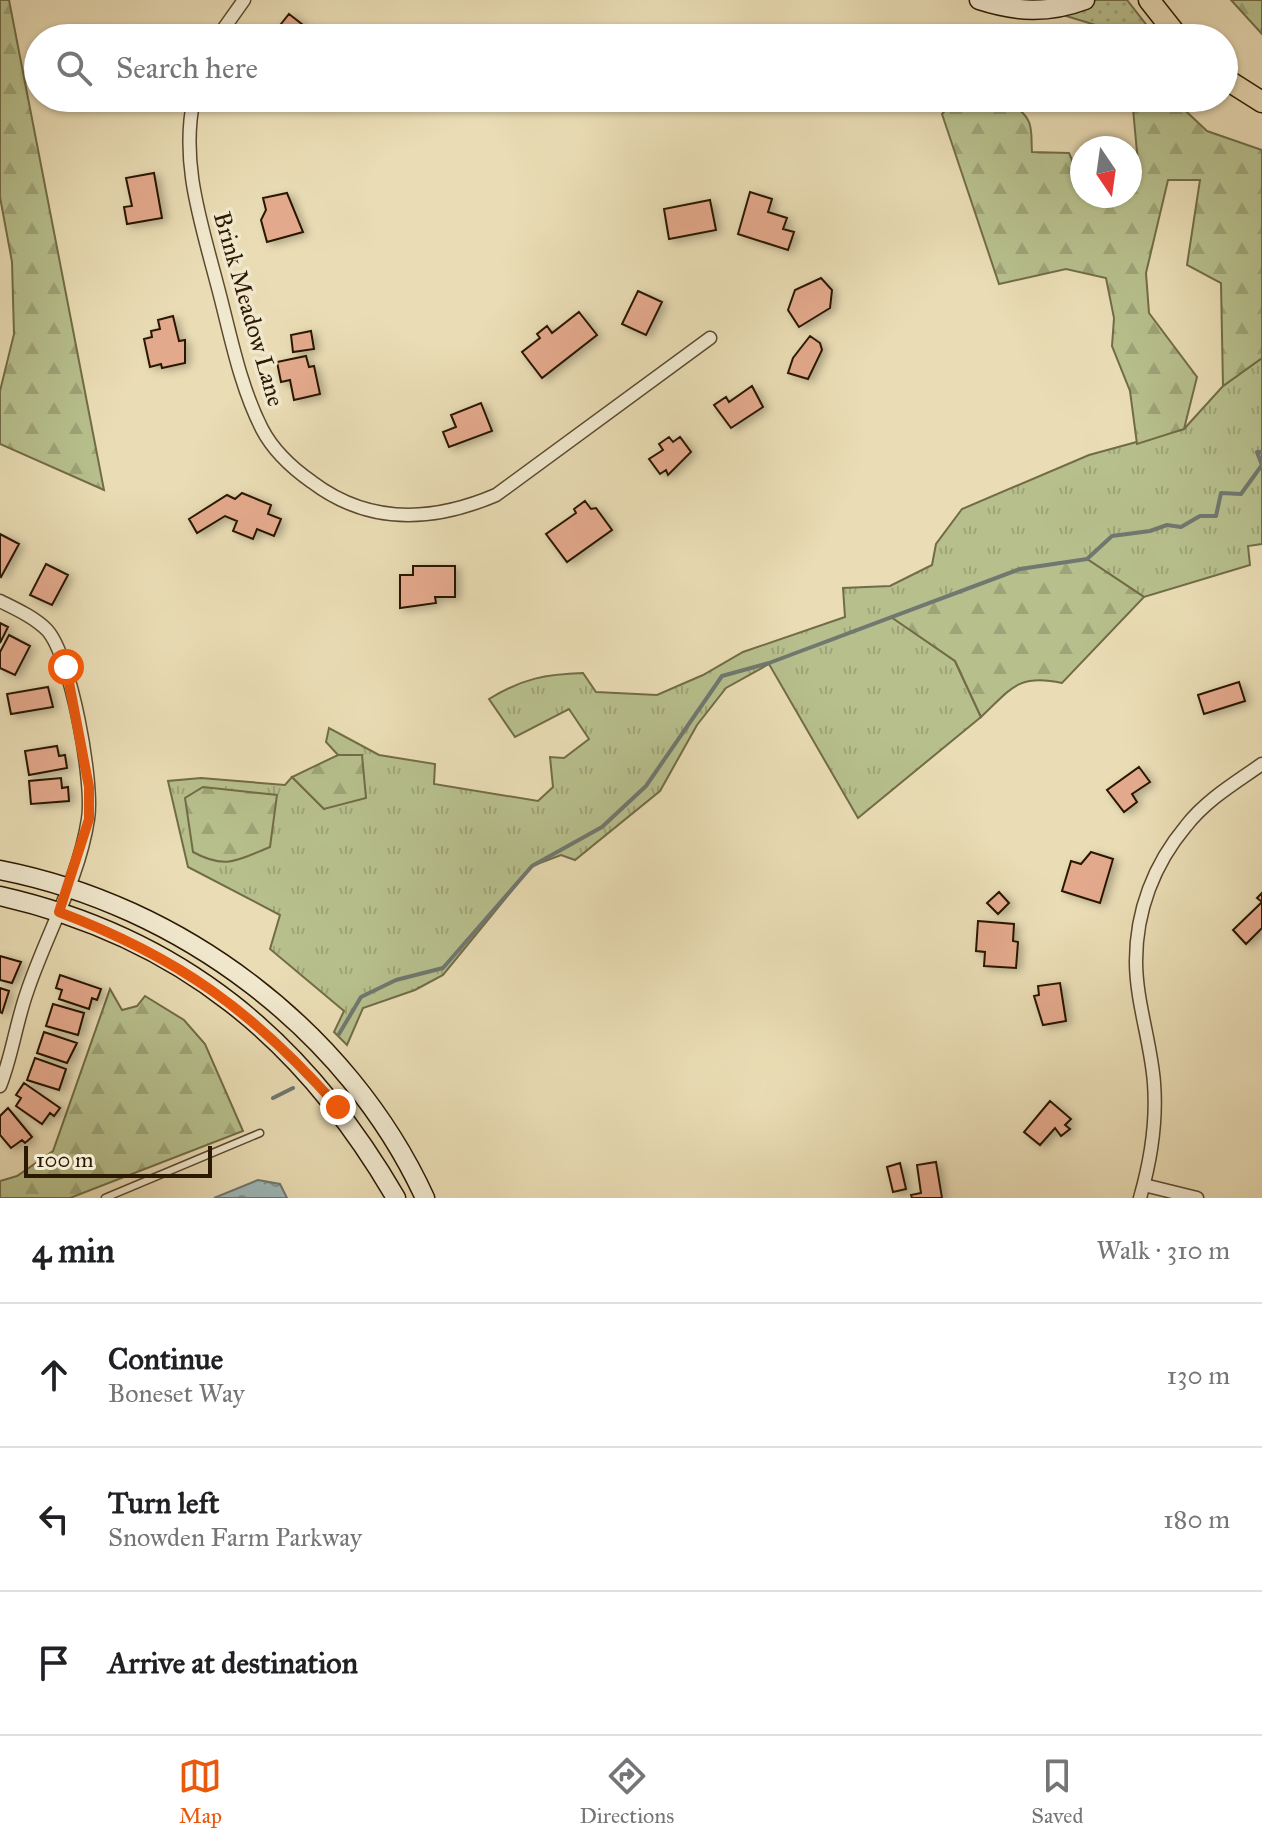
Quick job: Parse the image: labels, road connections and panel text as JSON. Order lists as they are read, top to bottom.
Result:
{
  "streets": {
    "street": ["Brink Meadow Lane"]
  },
  "scale_bar": "100 m",
  "north": "bottom",
  "page": {
    "search": "Search here",
    "scale": "100 m",
    "heading": ["4 min", "Walk · 310 m"],
    "list": [
      ["Continue", "Boneset Way", "130 m"],
      ["Turn left", "Snowden Farm Parkway", "180 m"],
      "Arrive at destination"
    ],
    "nav": ["Map", "Directions", "Saved"]
  }
}
